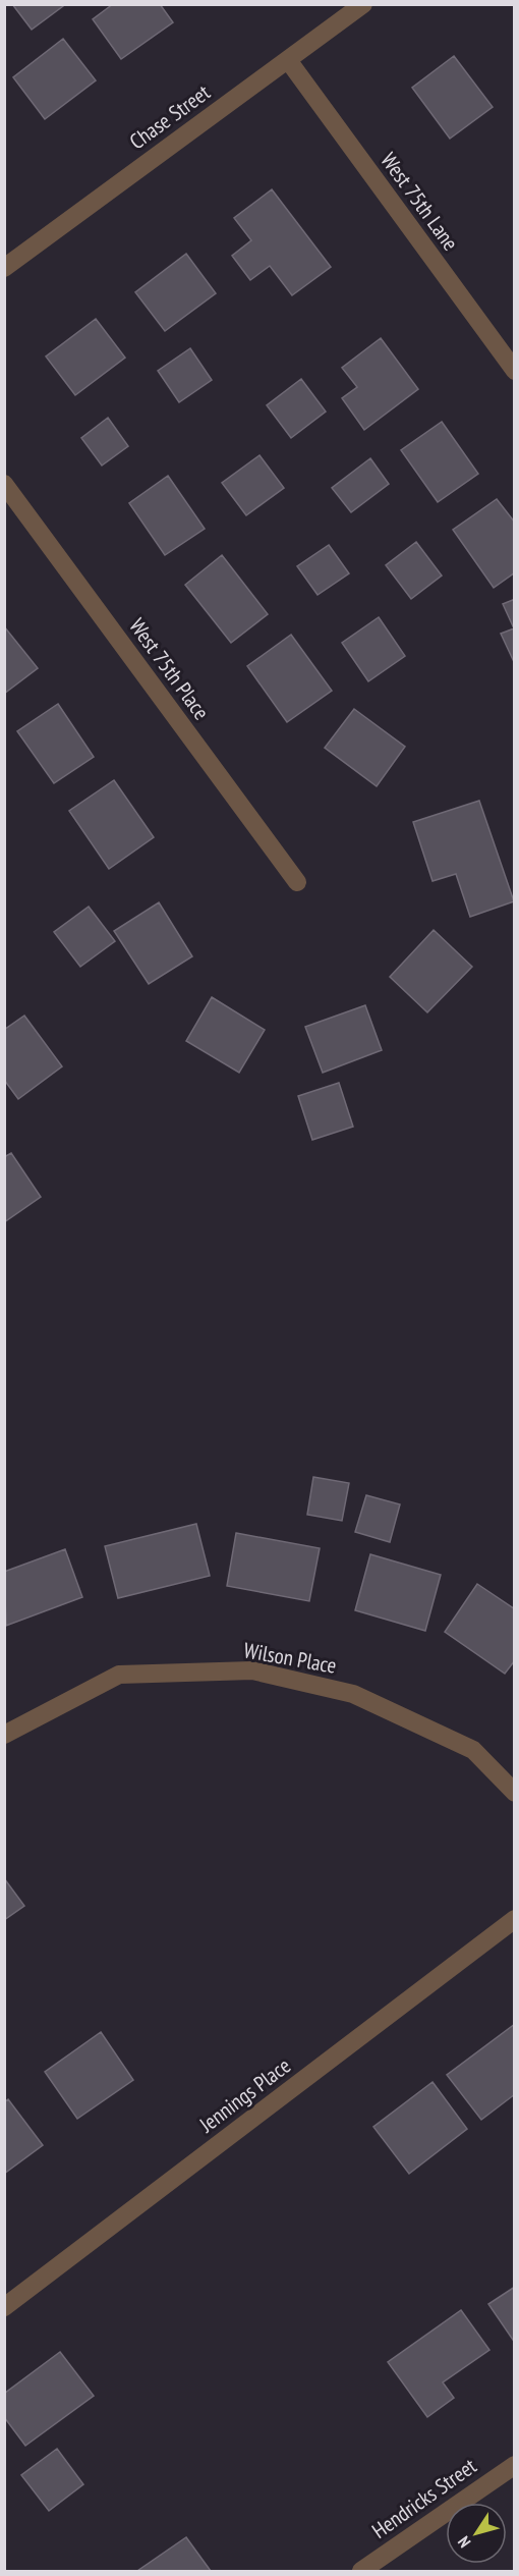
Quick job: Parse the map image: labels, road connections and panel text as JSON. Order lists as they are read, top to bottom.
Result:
{
  "streets": {
    "street": [
      "Chase Street",
      "West 75th Lane",
      "West 75th Place",
      "Wilson Place",
      "Jennings Place",
      "Hendricks Street"
    ]
  },
  "crossings": [
    ["Chase Street", "West 75th Lane"]
  ],
  "north": "bottom left"
}
